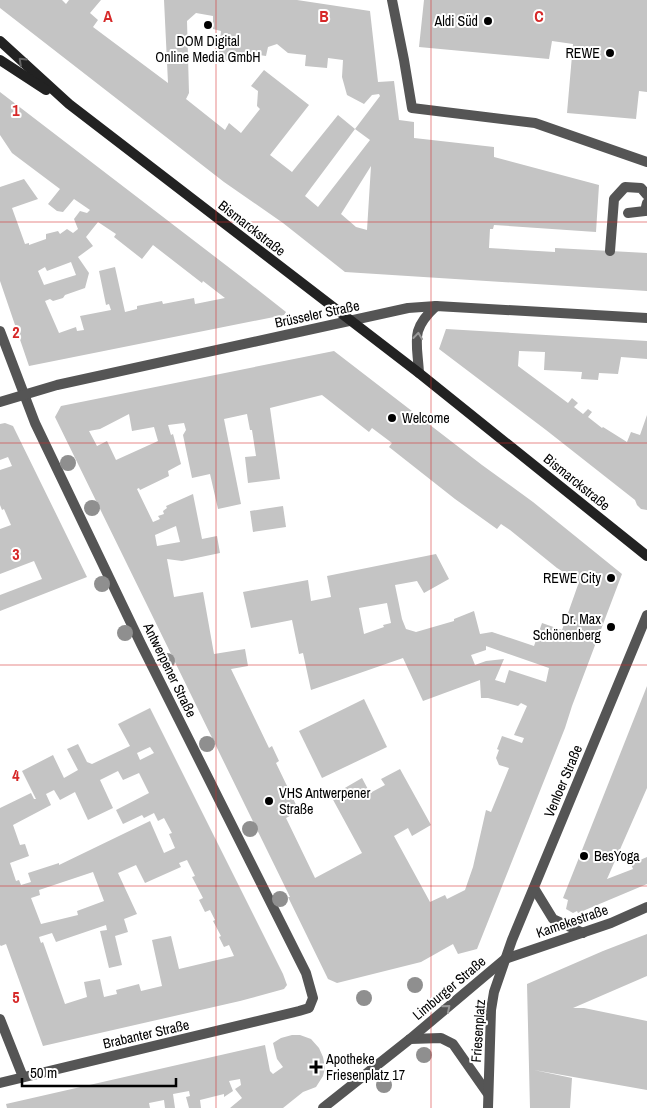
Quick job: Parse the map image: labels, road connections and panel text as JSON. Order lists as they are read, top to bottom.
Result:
{
  "streets": {
    "main road": ["Bismarckstraße"],
    "street": [
      "Brüsseler Straße",
      "Antwerpener Straße",
      "Venloer Straße",
      "Kamekestraße",
      "Limburger Straße",
      "Friesenplatz",
      "Brabanter Straße"
    ]
  },
  "crossings": [
    ["Bismarckstraße", "Brüsseler Straße"],
    ["Brüsseler Straße", "Antwerpener Straße"],
    ["Antwerpener Straße", "Brabanter Straße"],
    ["Venloer Straße", "Kamekestraße"],
    ["Venloer Straße", "Limburger Straße"],
    ["Venloer Straße", "Friesenplatz"],
    ["Kamekestraße", "Limburger Straße"],
    ["Kamekestraße", "Friesenplatz"],
    ["Limburger Straße", "Friesenplatz"]
  ],
  "one_way": ["Limburger Straße"],
  "places": {
    "other": [
      "Aldi Süd",
      "DOM Digital Online Media GmbH",
      "REWE",
      "Welcome",
      "REWE City",
      "Dr. Max Schönenberg",
      "VHS Antwerpener Straße",
      "BesYoga"
    ],
    "health": ["Apotheke Friesenplatz 17"]
  },
  "scale_bar": "50 m",
  "grid": {
    "columns": ["A", "B", "C"],
    "rows": [
      "1",
      "2",
      "3",
      "4",
      "5"
    ]
  }
}
